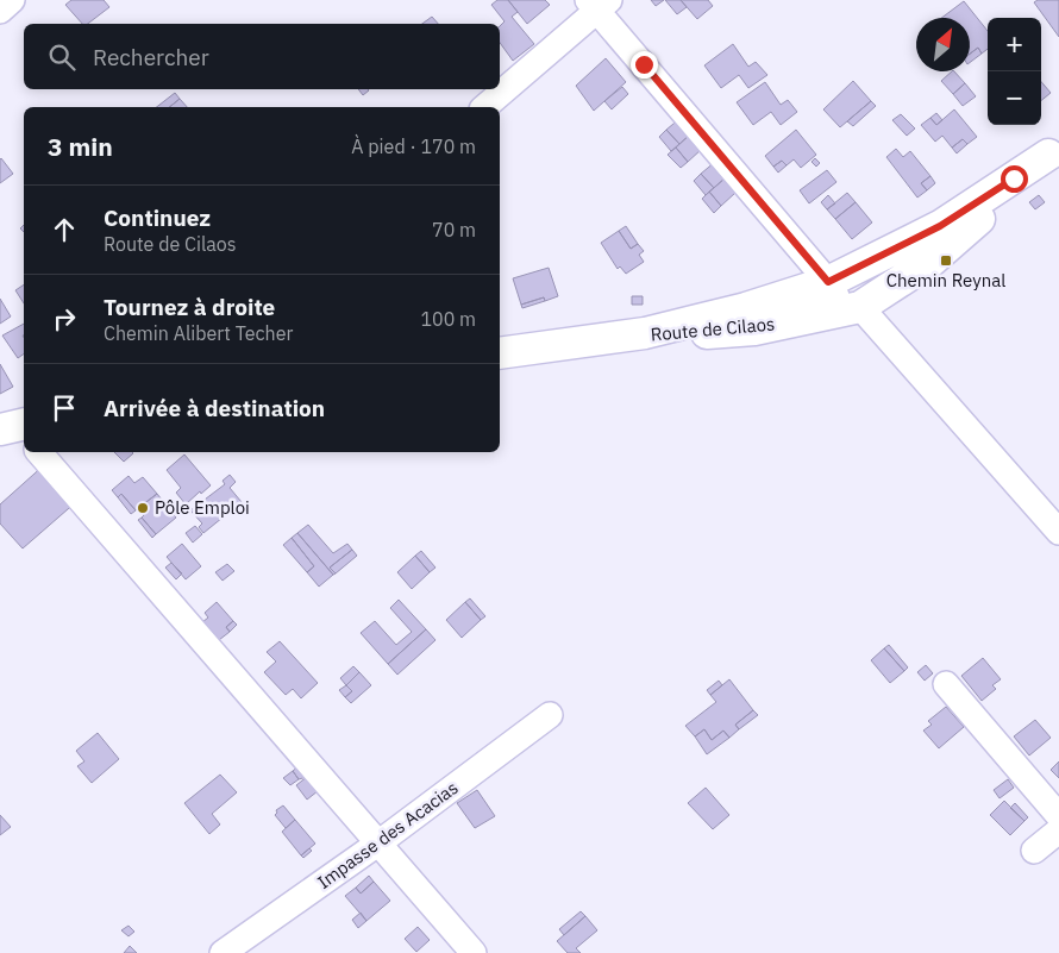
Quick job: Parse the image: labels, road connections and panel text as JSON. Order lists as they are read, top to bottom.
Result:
{
  "streets": {
    "main road": ["Route de Cilaos"],
    "street": ["Impasse des Acacias"]
  },
  "places": {
    "transit": ["Chemin Reynal"],
    "other": ["Pôle Emploi"]
  },
  "north": "top right",
  "page": {
    "map_buttons": ["+", "−"],
    "search": "Rechercher",
    "heading": ["3 min", "À pied · 170 m"],
    "list": [
      ["Continuez", "Route de Cilaos", "70 m"],
      ["Tournez à droite", "Chemin Alibert Techer", "100 m"],
      "Arrivée à destination"
    ]
  }
}
